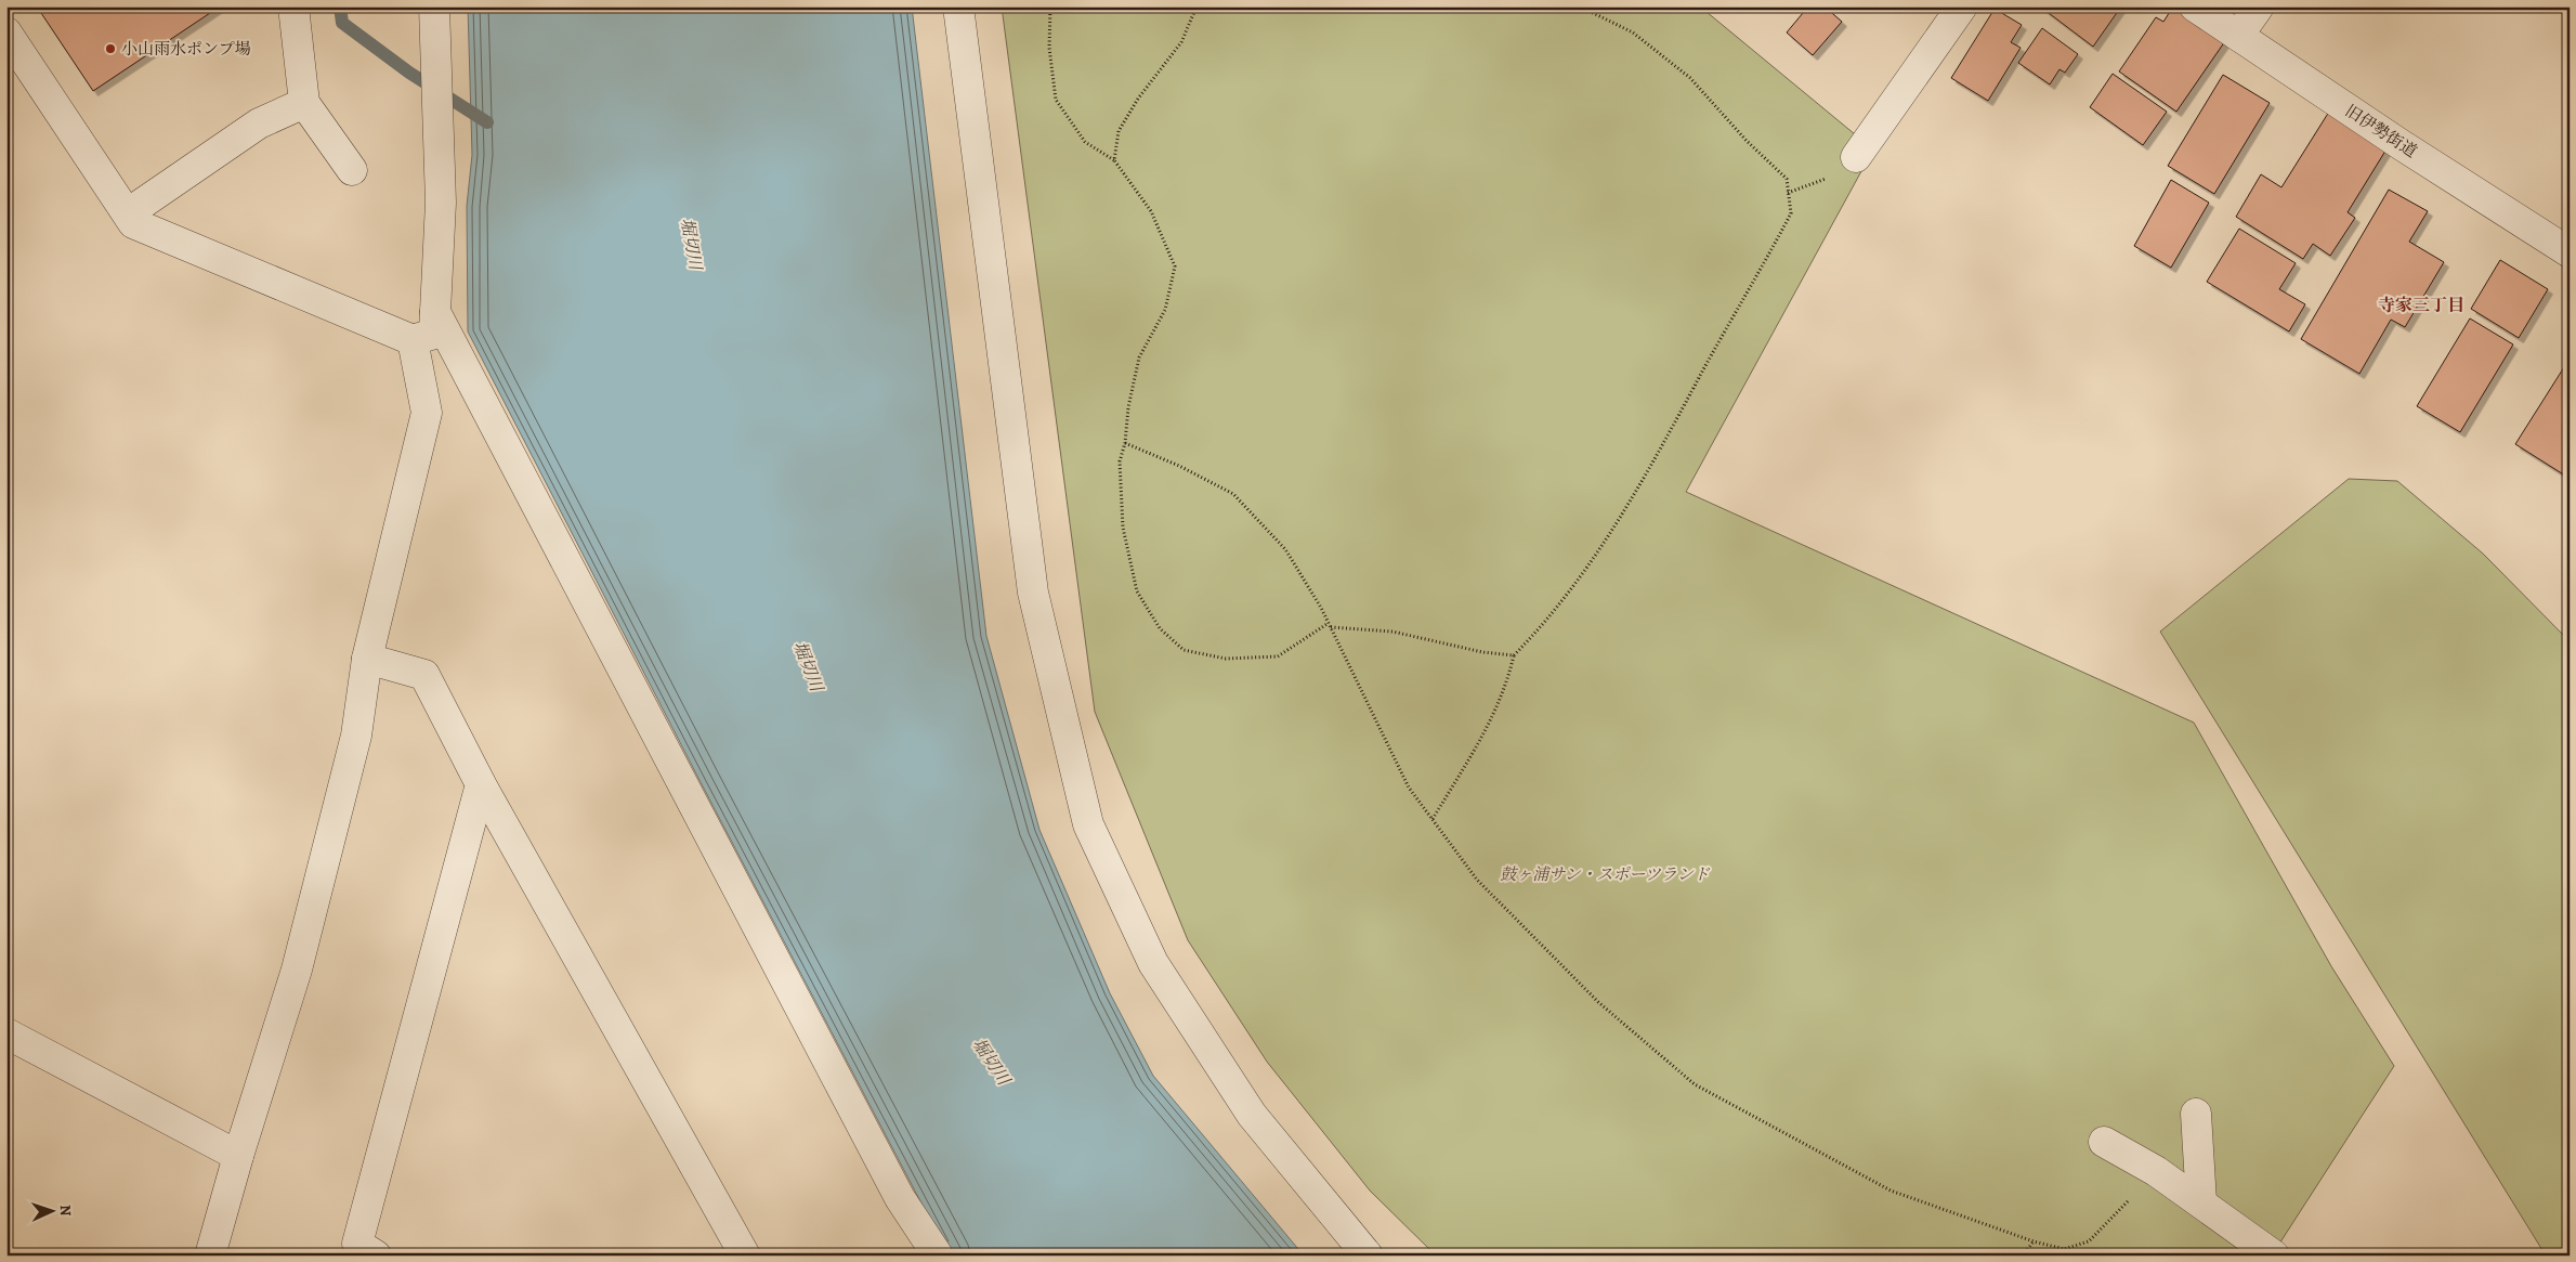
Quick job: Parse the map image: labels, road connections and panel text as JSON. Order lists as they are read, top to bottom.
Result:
{
  "streets": {
    "street": ["旧伊勢街道"]
  },
  "districts": ["寺家三丁目"],
  "water": ["堀切川"],
  "parks": ["鼓ヶ浦サン・スポーツランド"],
  "places": ["小山雨水ポンプ場"],
  "north": "right"
}
